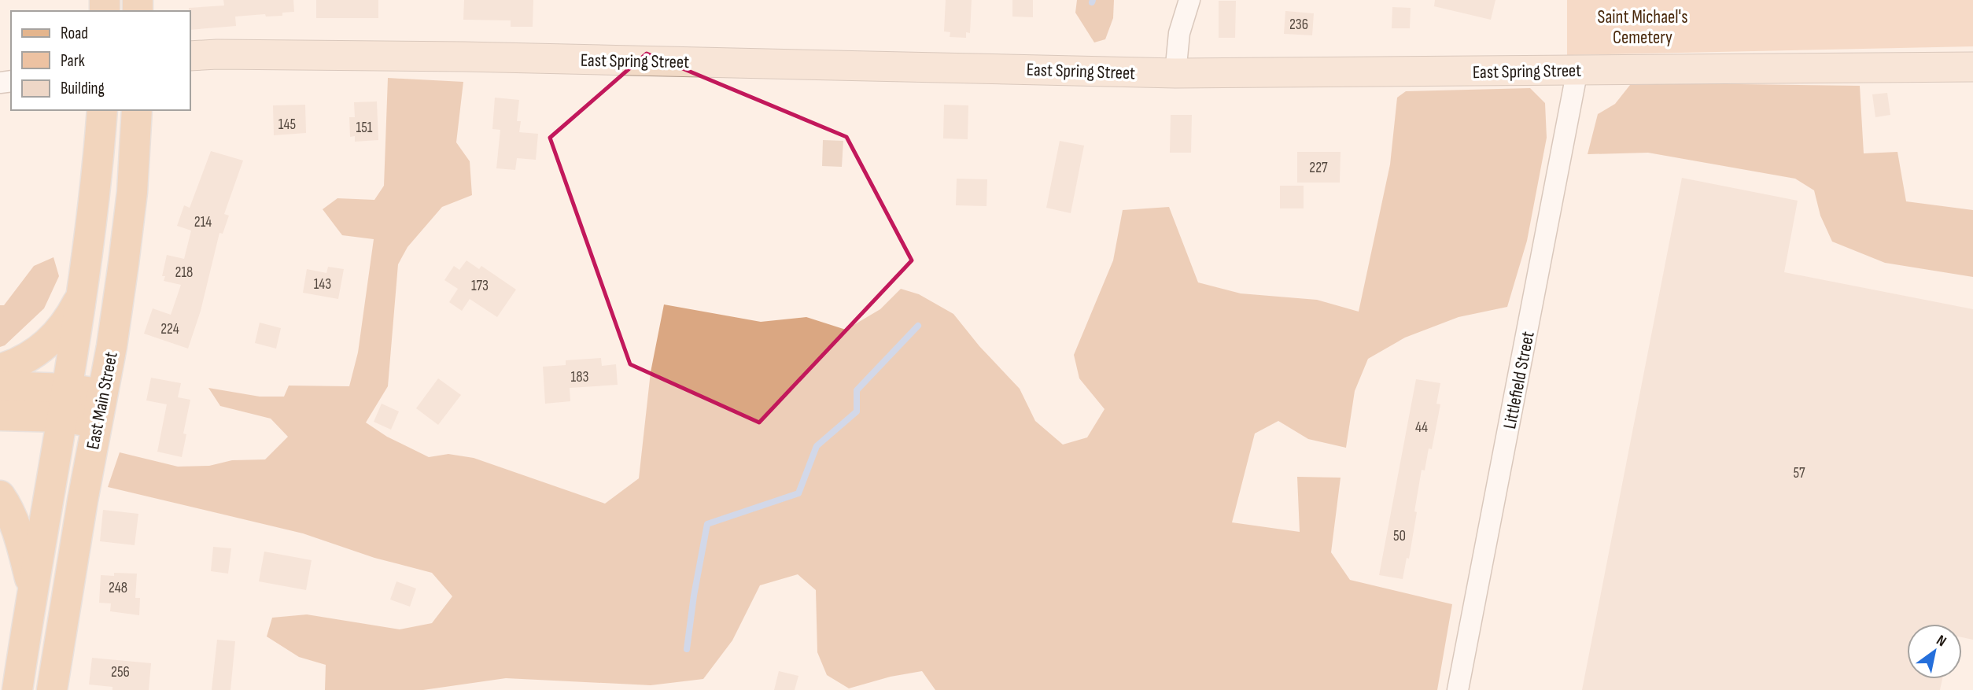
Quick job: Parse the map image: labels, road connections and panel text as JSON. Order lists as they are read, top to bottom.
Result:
{
  "streets": {
    "main road": ["East Spring Street", "East Main Street"],
    "street": ["Littlefield Street"]
  },
  "crossings": [
    ["East Spring Street", "Littlefield Street"]
  ],
  "parks": ["Saint Michael's Cemetery"],
  "house_numbers": [
    "236",
    "145",
    "151",
    "227",
    "214",
    "218",
    "143",
    "173",
    "224",
    "183",
    "44",
    "57",
    "50",
    "248",
    "256"
  ],
  "legend": ["Road", "Park", "Building"],
  "north": "top right"
}
